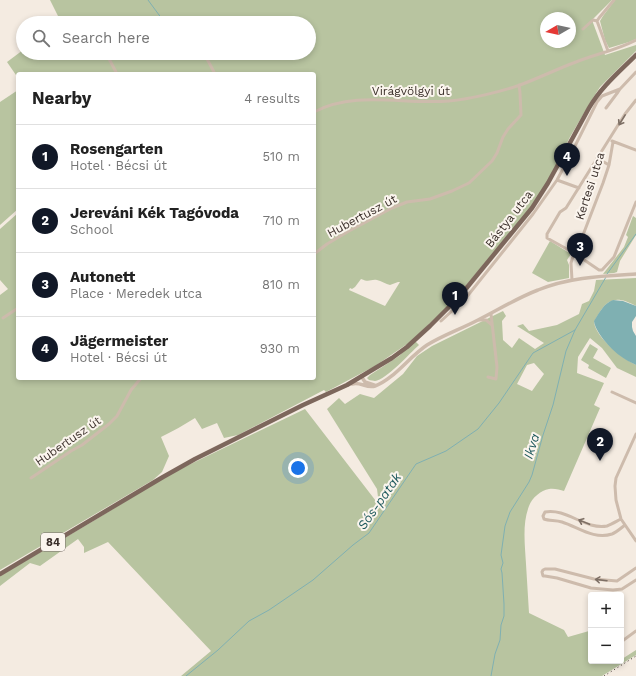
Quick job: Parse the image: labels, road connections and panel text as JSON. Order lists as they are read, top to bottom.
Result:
{
  "streets": {
    "main road": ["Bástya utca", "84"],
    "street": ["Virágvölgyi út", "Kertesi utca", "Hubertusz út"]
  },
  "crossings": [
    ["Virágvölgyi út", "Hubertusz út"],
    ["Bástya utca", "84"]
  ],
  "water": ["Ikva", "Sós-patak"],
  "north": "left",
  "page": {
    "search": "Search here",
    "heading": ["Nearby", "4 results"],
    "list": [
      {
        "mark": "1",
        "name": "Rosengarten",
        "note": "Hotel · Bécsi út",
        "value": "510 m"
      },
      {
        "mark": "2",
        "name": "Jereváni Kék Tagóvoda",
        "note": "School",
        "value": "710 m"
      },
      {
        "mark": "3",
        "name": "Autonett",
        "note": "Place · Meredek utca",
        "value": "810 m"
      },
      {
        "mark": "4",
        "name": "Jägermeister",
        "note": "Hotel · Bécsi út",
        "value": "930 m"
      }
    ],
    "pins": [
      "4",
      "3",
      "1",
      "2"
    ],
    "map_buttons": ["+", "−"]
  }
}
